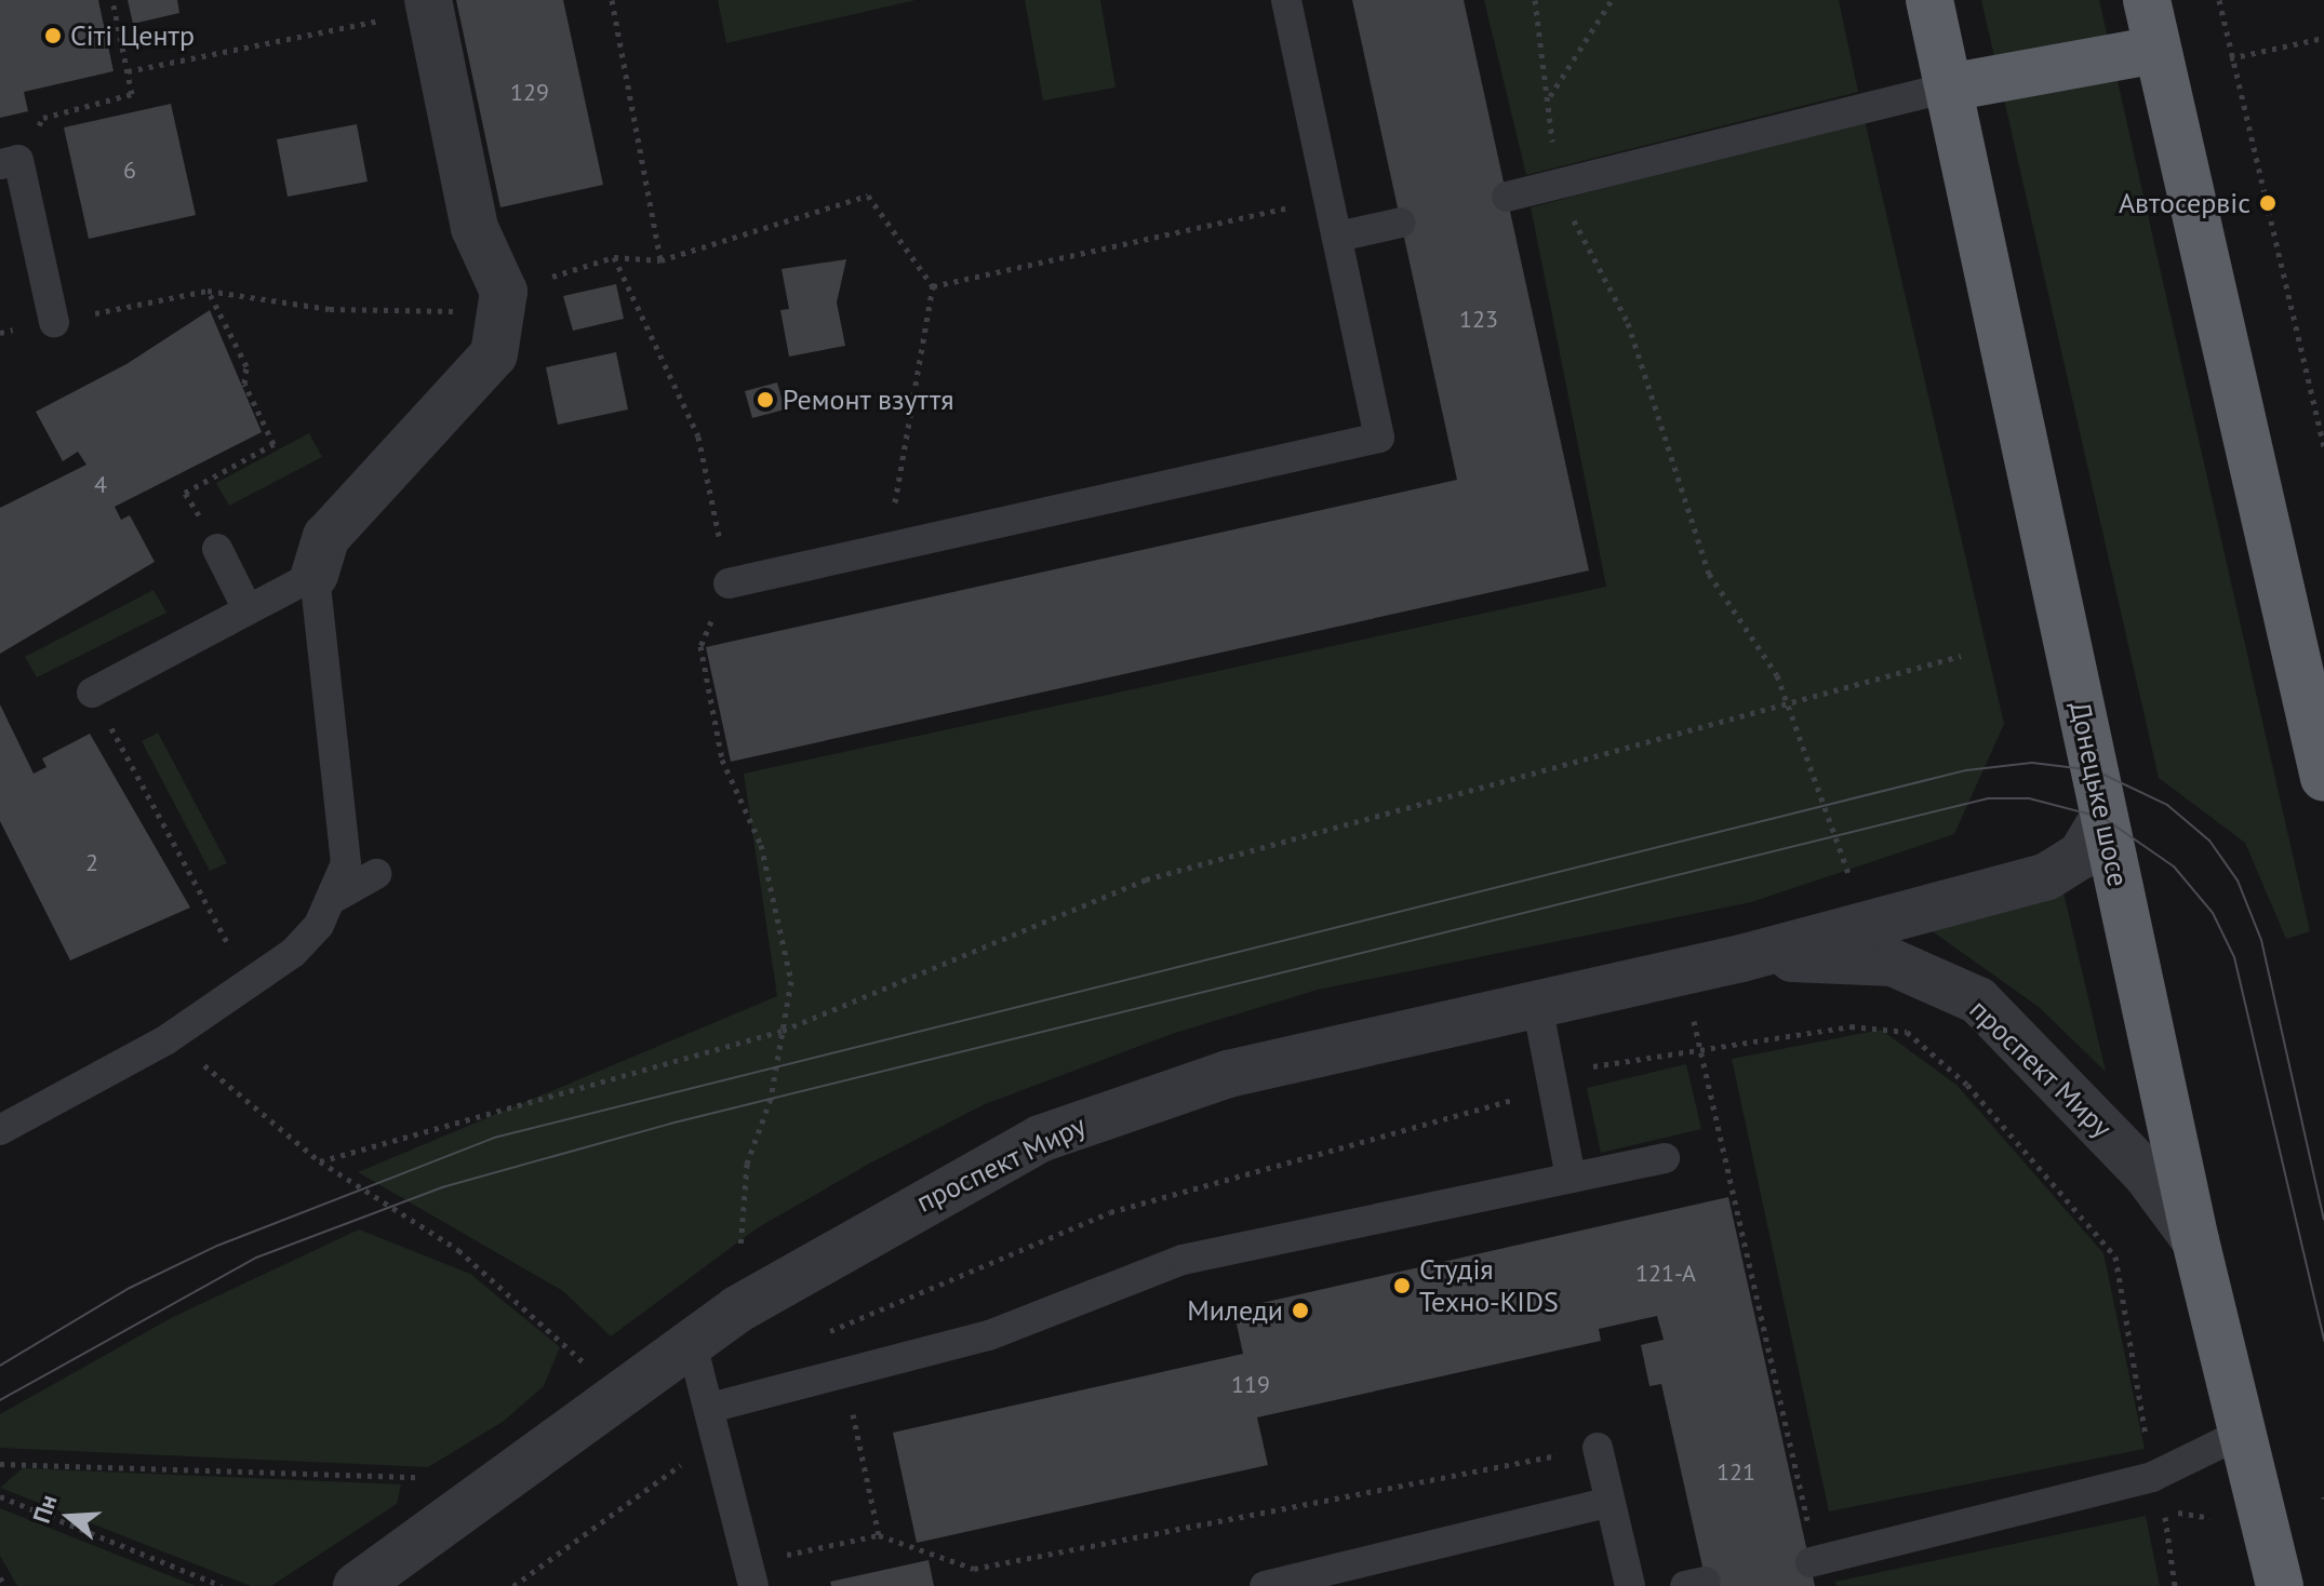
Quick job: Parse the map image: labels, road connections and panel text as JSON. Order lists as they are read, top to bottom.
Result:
{
  "streets": {
    "highway": ["Донецьке шосе"],
    "street": ["проспект Миру"]
  },
  "crossings": [
    ["Донецьке шосе", "проспект Миру"]
  ],
  "places": [
    "Сіті Центр",
    "Автосервіс",
    "Ремонт взуття",
    "Студія Техно-KIDS",
    "Миледи"
  ],
  "house_numbers": [
    "129",
    "6",
    "123",
    "4",
    "2",
    "121-А",
    "119",
    "121"
  ],
  "north": "left"
}
